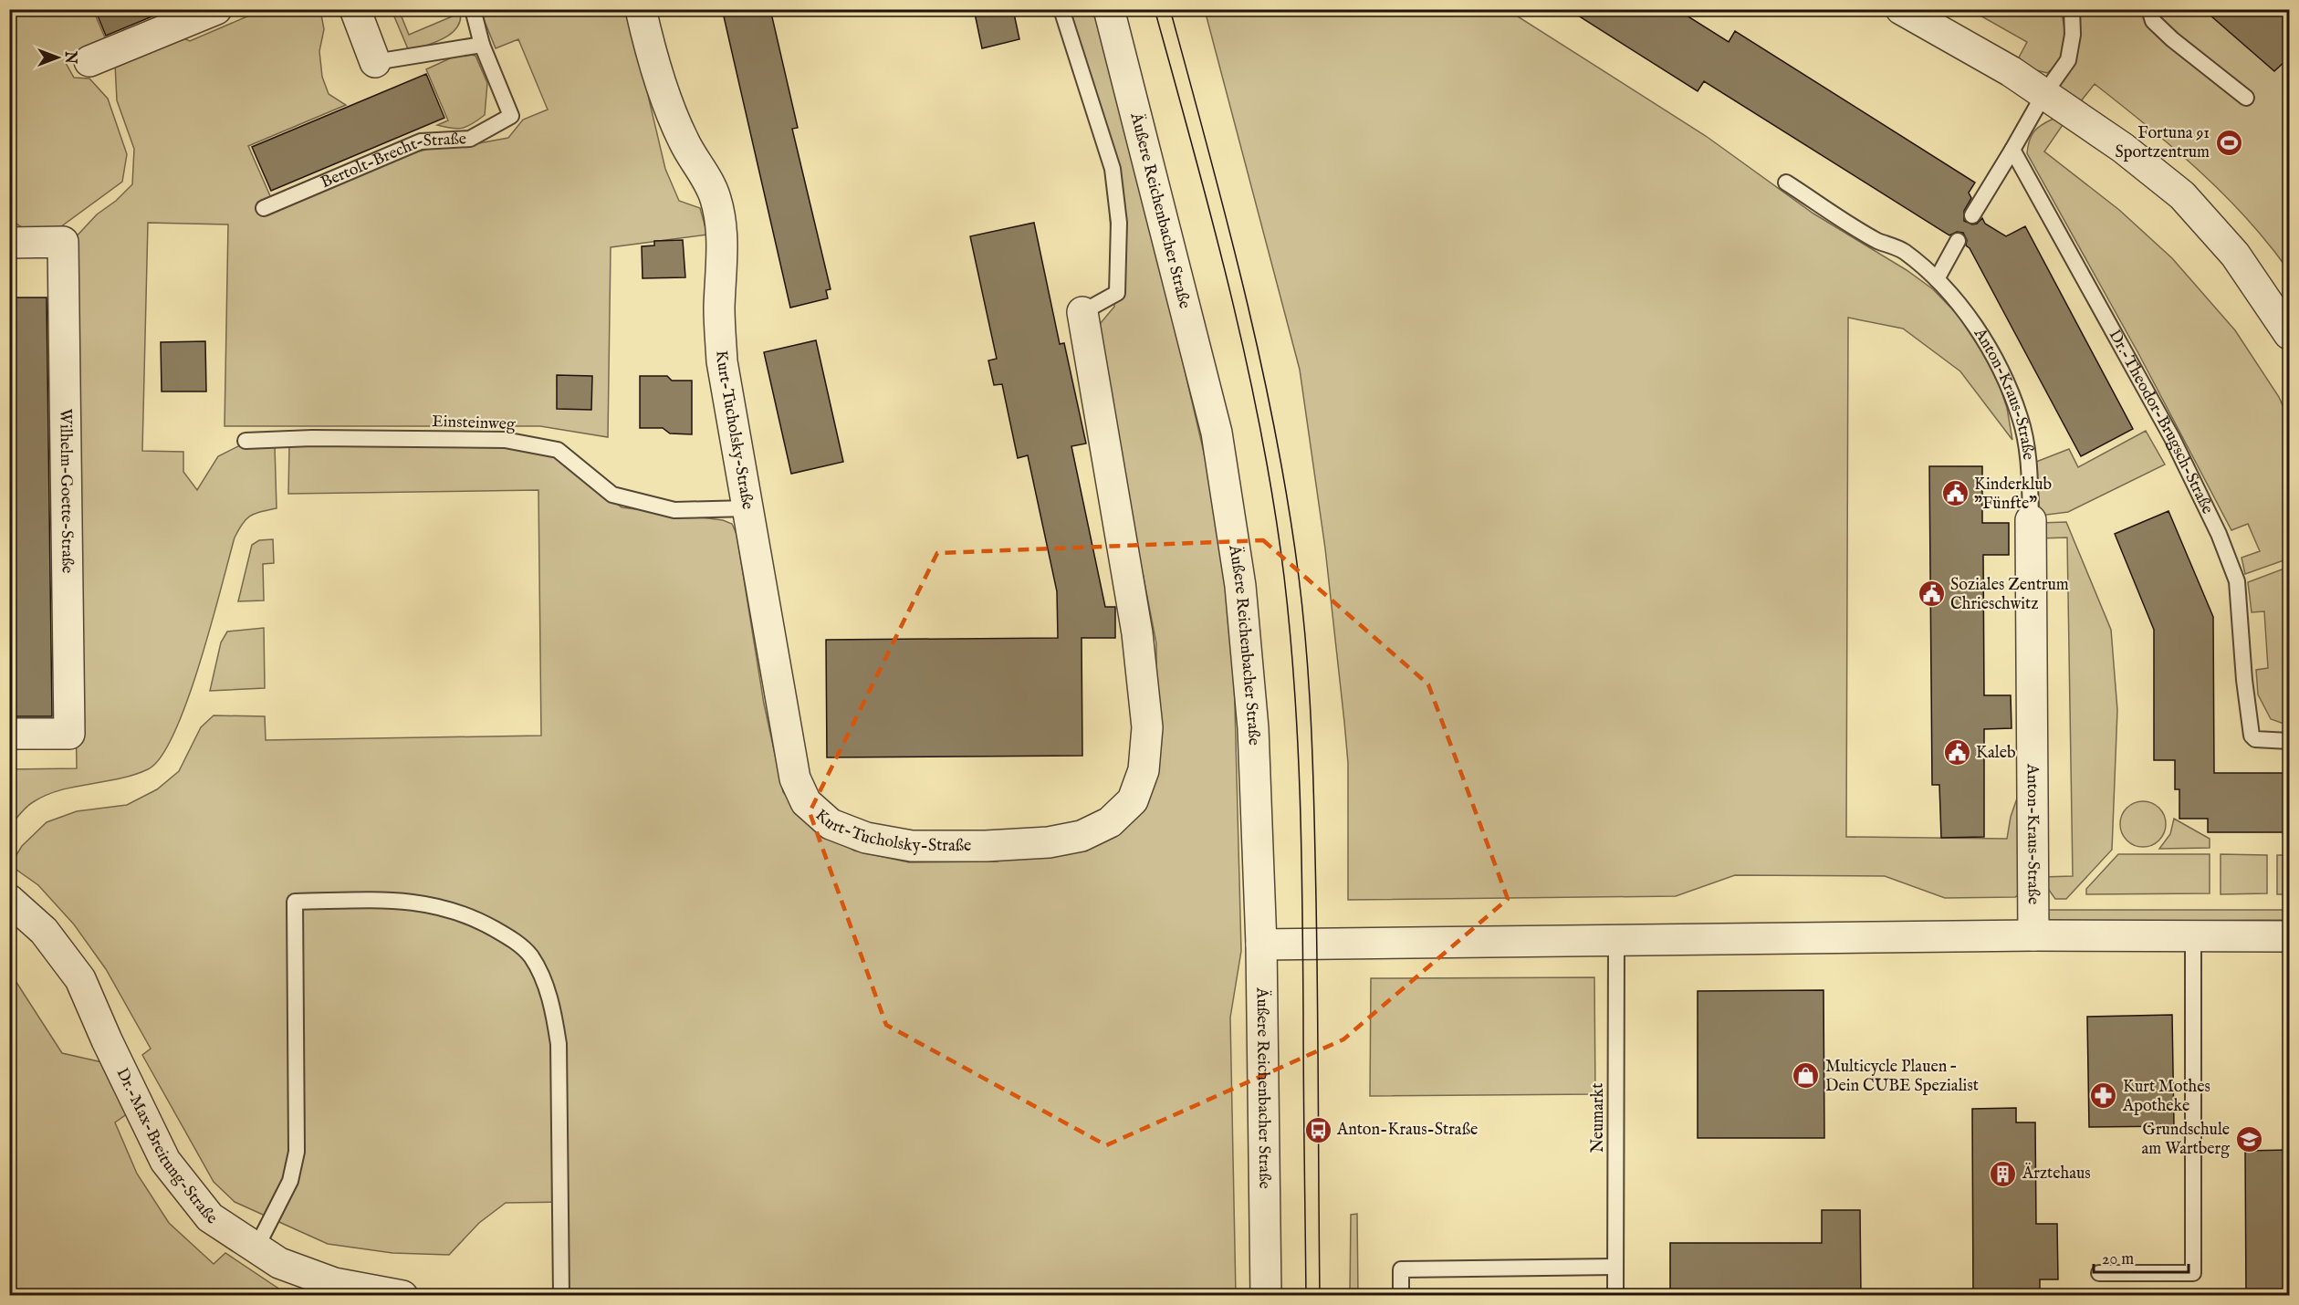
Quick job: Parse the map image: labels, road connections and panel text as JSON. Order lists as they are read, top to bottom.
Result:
{
  "streets": {
    "street": [
      "Äußere Reichenbacher Straße",
      "Anton-Kraus-Straße",
      "Kurt-Tucholsky-Straße",
      "Wilhelm-Goette-Straße",
      "Dr.-Max-Breitung-Straße"
    ],
    "lane": [
      "Bertolt-Brecht-Straße",
      "Dr.-Theodor-Brugsch-Straße",
      "Einsteinweg",
      "Neumarkt"
    ]
  },
  "crossings": [
    ["Einsteinweg", "Kurt-Tucholsky-Straße"]
  ],
  "places": {
    "sports": ["Fortuna 91 Sportzentrum"],
    "public building": ["Kinderklub \"Fünfte\"", "Soziales Zentrum Chrieschwitz", "Kaleb"],
    "shop": ["Multicycle Plauen – Dein CUBE Spezialist"],
    "pharmacy": ["Kurt Mothes Apotheke"],
    "bus stop": ["Anton-Kraus-Straße"],
    "school or university": ["Grundschule am Wartberg"],
    "building": ["Ärztehaus"]
  },
  "scale_bar": "20 m",
  "north": "right"
}
